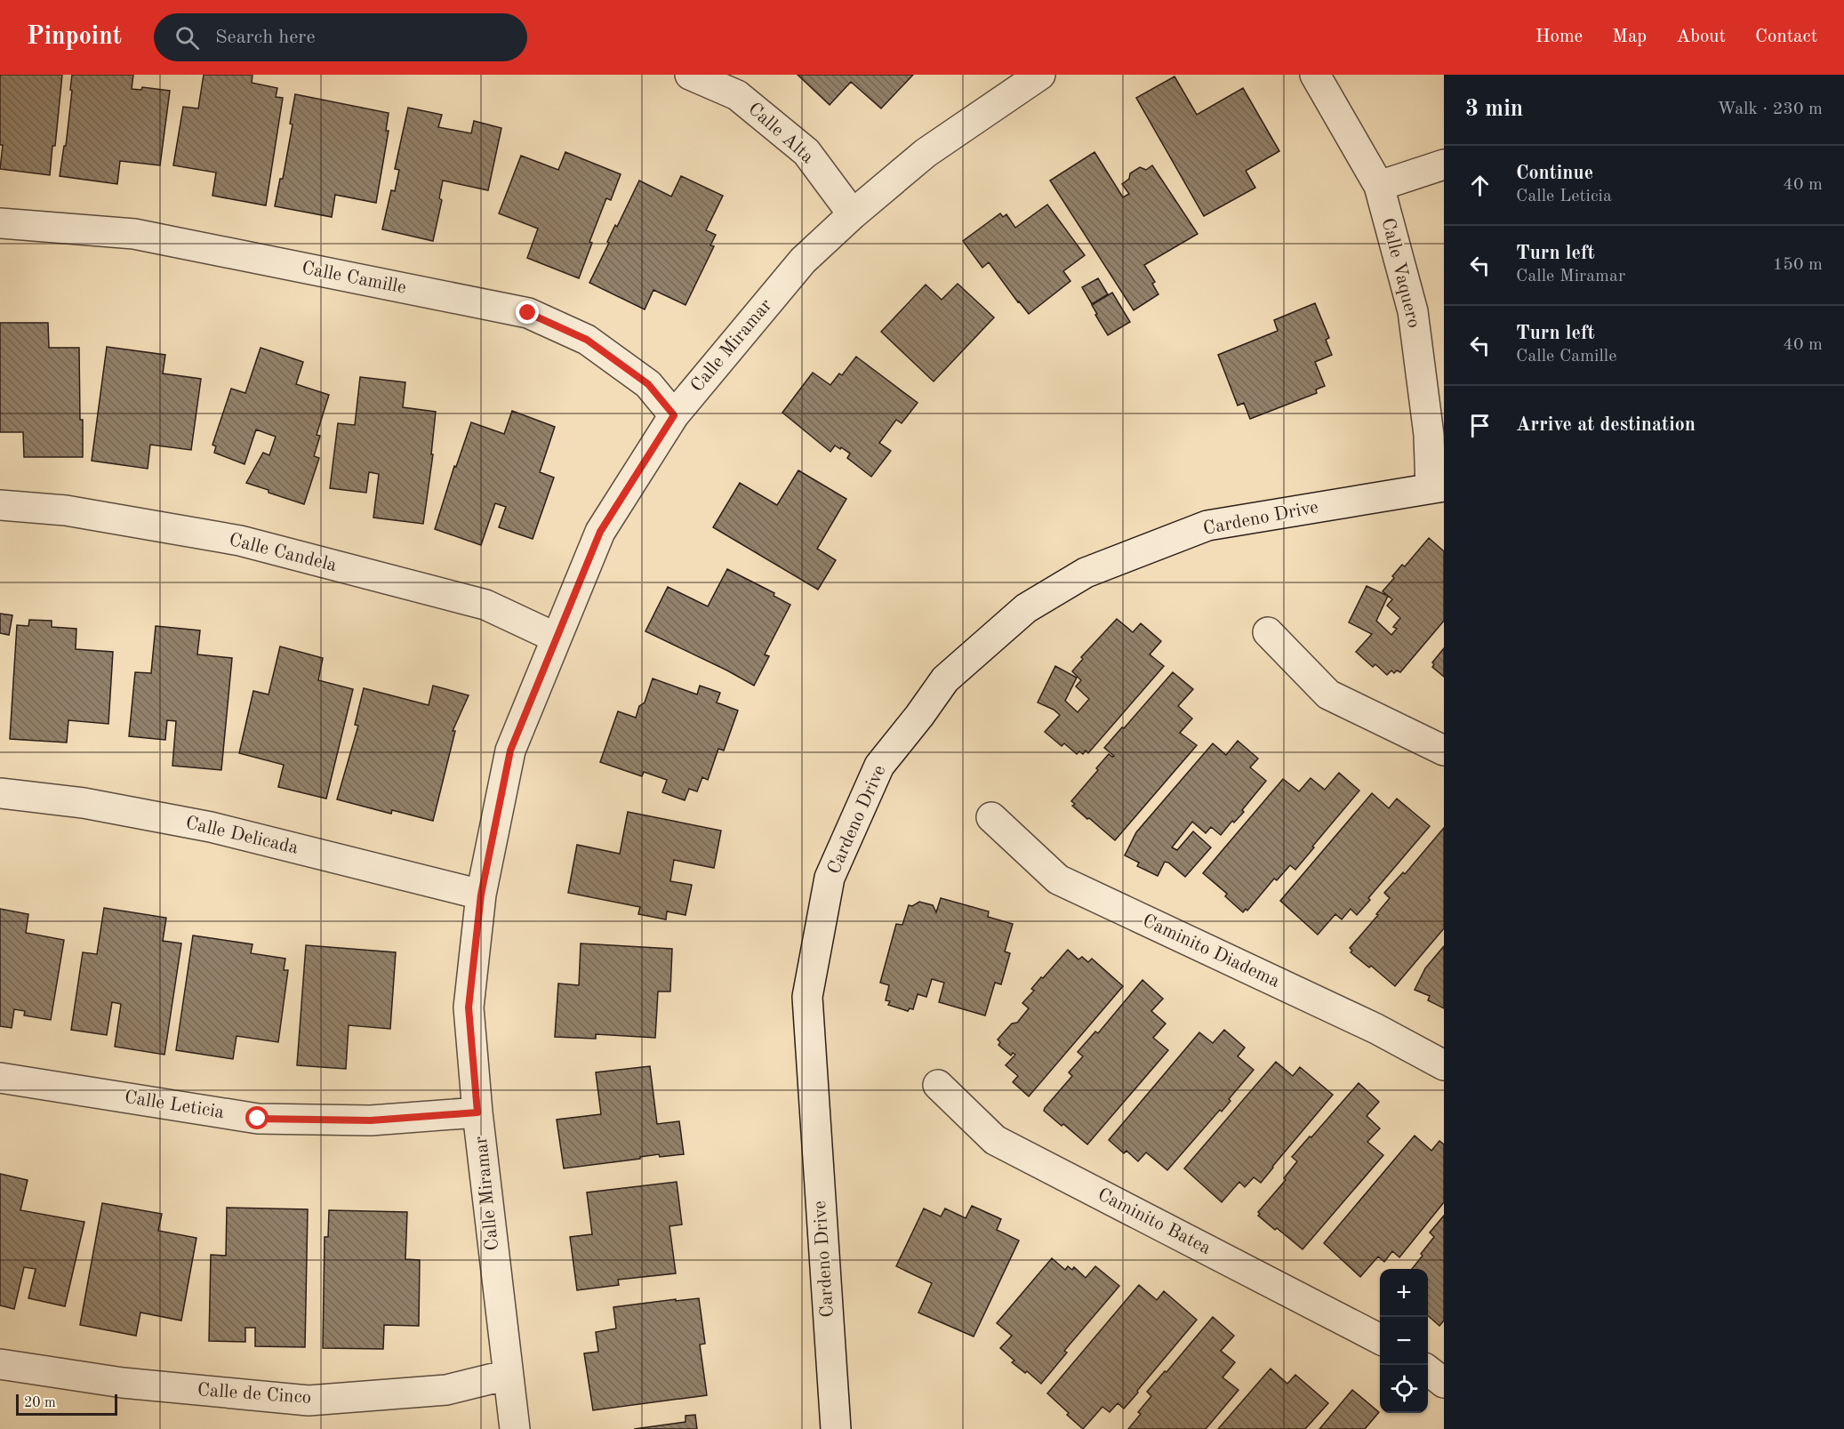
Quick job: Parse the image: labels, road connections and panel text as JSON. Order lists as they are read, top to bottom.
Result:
{
  "streets": {
    "street": [
      "Calle Alta",
      "Calle Vaquero",
      "Calle Camille",
      "Calle Miramar",
      "Cardeno Drive",
      "Calle Candela",
      "Calle Delicada",
      "Caminito Diadema",
      "Calle Leticia",
      "Caminito Batea",
      "Calle de Cinco"
    ]
  },
  "crossings": [
    ["Calle Alta", "Calle Miramar"],
    ["Calle Vaquero", "Cardeno Drive"],
    ["Calle Camille", "Calle Miramar"],
    ["Calle Miramar", "Calle Candela"],
    ["Calle Miramar", "Calle Delicada"],
    ["Calle Miramar", "Calle Leticia"],
    ["Calle Miramar", "Calle de Cinco"]
  ],
  "scale_bar": "20 m",
  "page": {
    "header": "Pinpoint",
    "search": "Search here",
    "nav": [
      "Home",
      "Map",
      "About",
      "Contact"
    ],
    "heading": ["3 min", "Walk · 230 m"],
    "list": [
      ["Continue", "Calle Leticia", "40 m"],
      ["Turn left", "Calle Miramar", "150 m"],
      ["Turn left", "Calle Camille", "40 m"],
      "Arrive at destination"
    ],
    "map_buttons": ["+", "−"],
    "scale": "20 m"
  }
}
